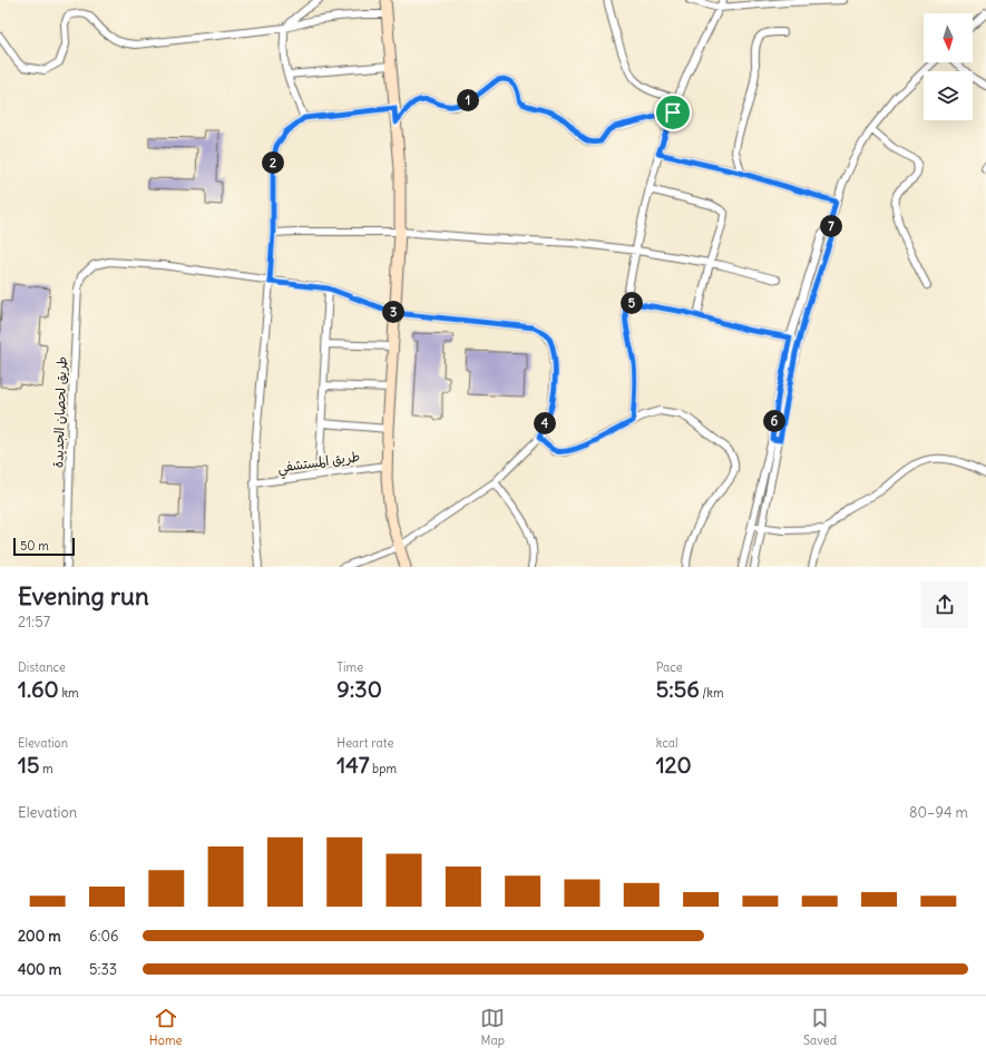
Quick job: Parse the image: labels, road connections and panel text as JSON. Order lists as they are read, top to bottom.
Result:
{
  "streets": {
    "street": ["طريق لحصان الجديدة", "طريق المستشفي"]
  },
  "scale_bar": "50 m",
  "north": "bottom",
  "page": {
    "pins": [
      "1",
      "2",
      "7",
      "5",
      "3",
      "6",
      "4"
    ],
    "scale": "50 m",
    "heading": ["Evening run", "21:57"],
    "stats": [
      ["Distance", "1.60 km"],
      ["Time", "9:30"],
      ["Pace", "5:56 /km"],
      ["Elevation", "15 m"],
      ["Heart rate", "147 bpm"],
      ["kcal", "120"]
    ],
    "chart": ["Elevation", "80–94 m"],
    "list": [
      {
        "name": "200 m",
        "note": "6:06"
      },
      {
        "name": "400 m",
        "note": "5:33"
      }
    ],
    "tabs": ["Home", "Map", "Saved"]
  }
}
